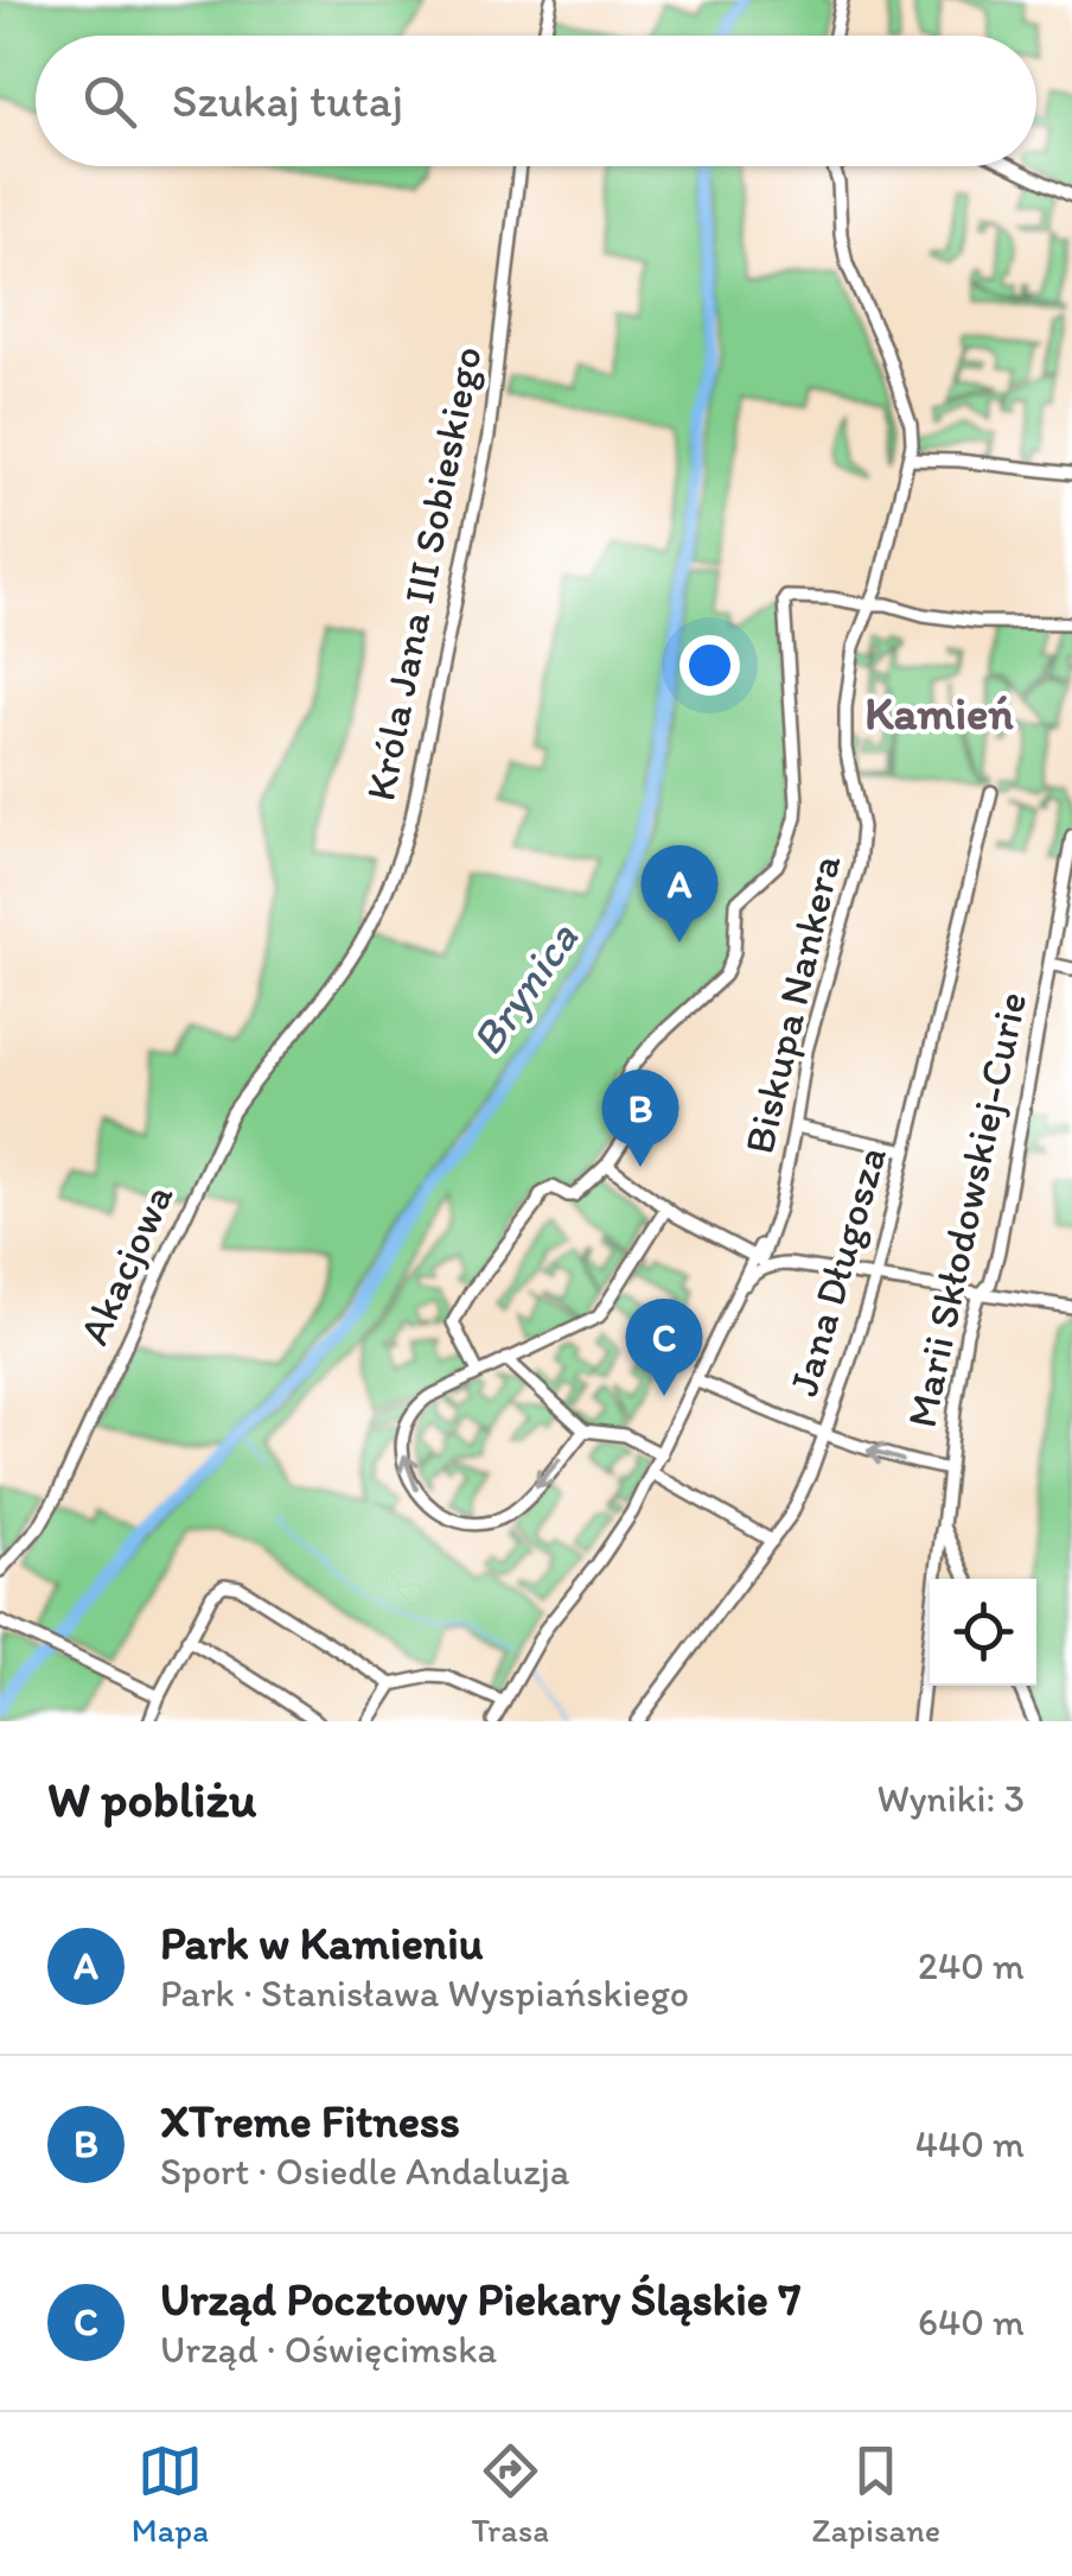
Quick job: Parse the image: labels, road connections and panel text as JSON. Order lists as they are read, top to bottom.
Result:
{
  "streets": {
    "street": [
      "Króla Jana III Sobieskiego",
      "Biskupa Nankera",
      "Marii Skłodowskiej-Curie",
      "Akacjowa",
      "Jana Długosza"
    ]
  },
  "crossings": [
    ["Króla Jana III Sobieskiego", "Akacjowa"]
  ],
  "districts": ["Kamień"],
  "water": ["Brynica"],
  "page": {
    "search": "Szukaj tutaj",
    "pins": ["A", "B", "C"],
    "heading": ["W pobliżu", "Wyniki: 3"],
    "list": [
      {
        "mark": "A",
        "name": "Park w Kamieniu",
        "note": "Park · Stanisława Wyspiańskiego",
        "value": "240 m"
      },
      {
        "mark": "B",
        "name": "XTreme Fitness",
        "note": "Sport · Osiedle Andaluzja",
        "value": "440 m"
      },
      {
        "mark": "C",
        "name": "Urząd Pocztowy Piekary Śląskie 7",
        "note": "Urząd · Oświęcimska",
        "value": "640 m"
      }
    ],
    "nav": ["Mapa", "Trasa", "Zapisane"]
  }
}
